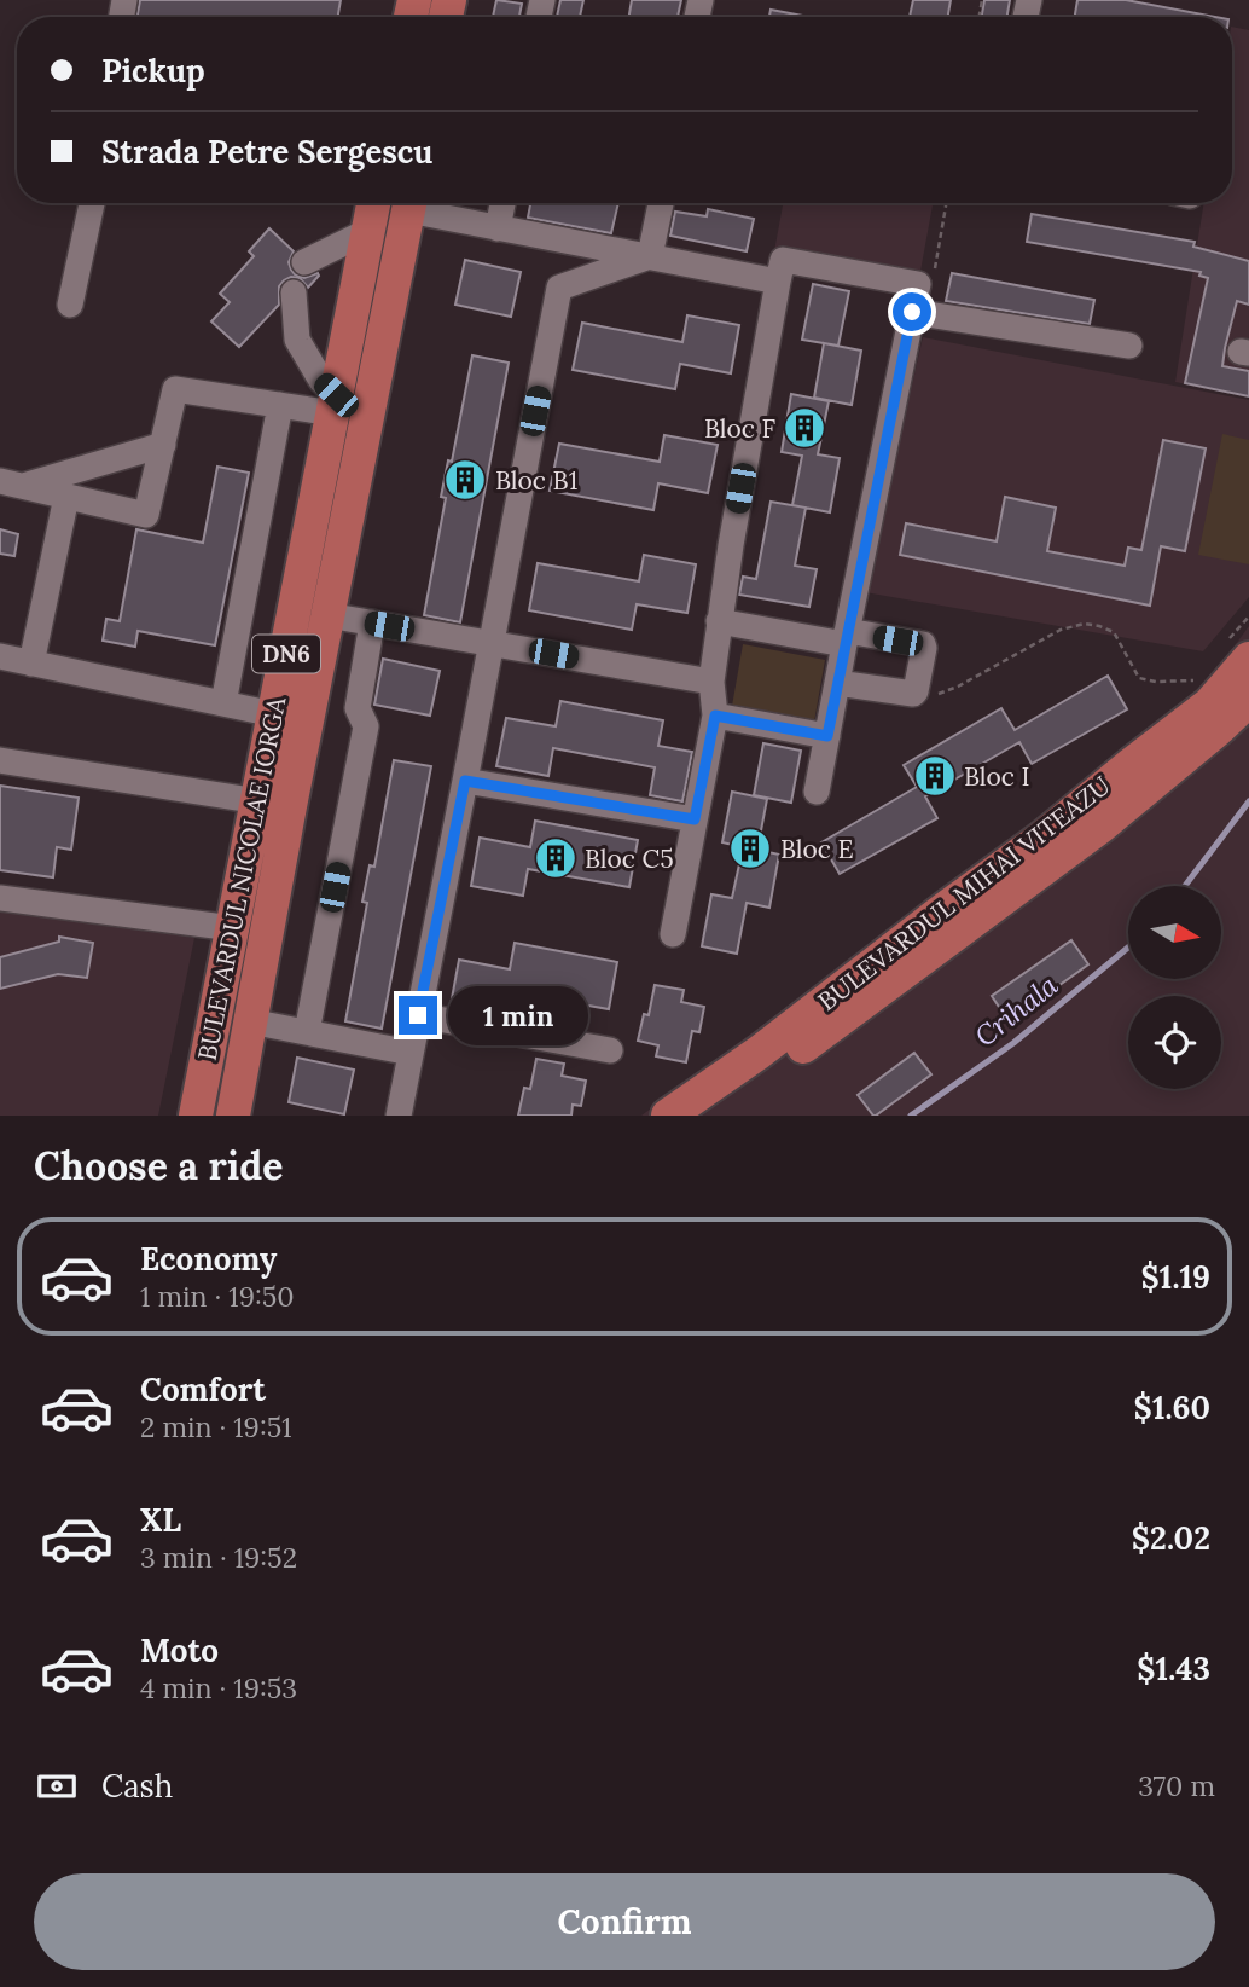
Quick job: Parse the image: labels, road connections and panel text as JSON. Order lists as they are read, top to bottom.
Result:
{
  "streets": {
    "main road": ["DN6", "BULEVARDUL NICOLAE IORGA", "BULEVARDUL MIHAI VITEAZU"]
  },
  "water": ["Crihala"],
  "places": {
    "building": [
      "Bloc F",
      "Bloc B1",
      "Bloc I",
      "Bloc E",
      "Bloc C5"
    ]
  },
  "north": "right",
  "page": {
    "banner": ["Pickup", "Strada Petre Sergescu"],
    "bubble": "1 min",
    "heading": "Choose a ride",
    "list": [
      {
        "name": "Economy",
        "note": "1 min · 19:50",
        "value": "$1.19"
      },
      {
        "name": "Comfort",
        "note": "2 min · 19:51",
        "value": "$1.60"
      },
      {
        "name": "XL",
        "note": "3 min · 19:52",
        "value": "$2.02"
      },
      {
        "name": "Moto",
        "note": "4 min · 19:53",
        "value": "$1.43"
      }
    ],
    "pay": ["Cash", "370 m"],
    "buttons": "Confirm"
  }
}
